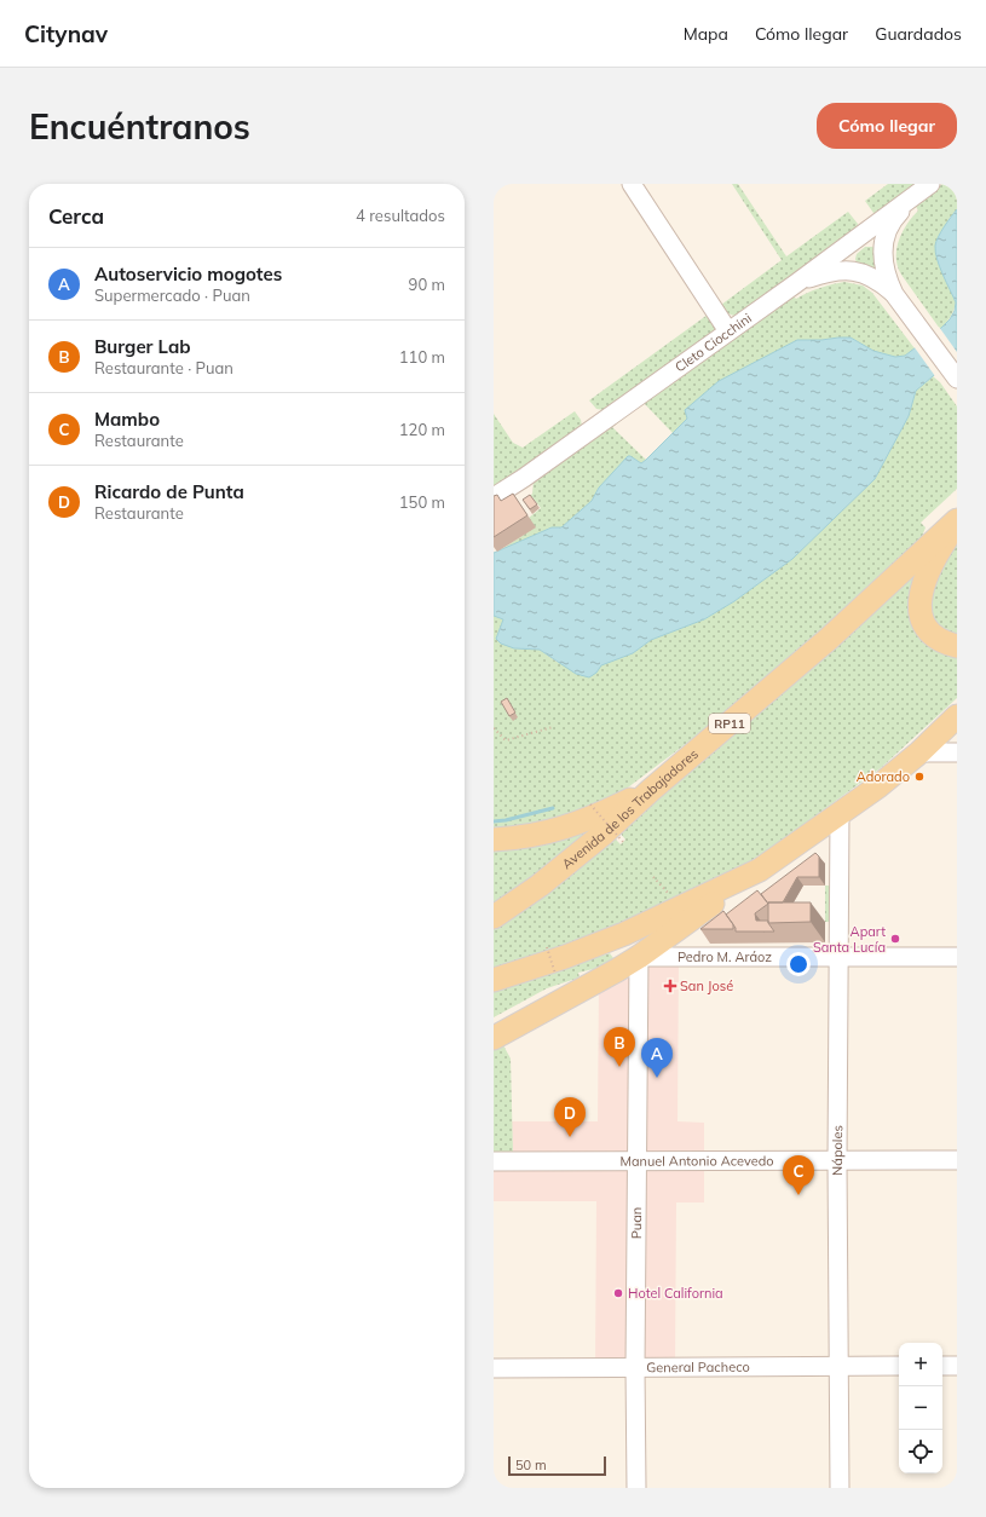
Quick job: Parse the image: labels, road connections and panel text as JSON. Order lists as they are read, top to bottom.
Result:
{
  "streets": {
    "main road": ["RP11", "Avenida de los Trabajadores"],
    "street": [
      "Cleto Ciocchini",
      "Pedro M. Aráoz",
      "Nápoles",
      "Manuel Antonio Acevedo",
      "Puan",
      "General Pacheco"
    ]
  },
  "crossings": [
    ["Pedro M. Aráoz", "Nápoles"],
    ["Pedro M. Aráoz", "Puan"],
    ["Nápoles", "Manuel Antonio Acevedo"],
    ["Nápoles", "General Pacheco"],
    ["Manuel Antonio Acevedo", "Puan"],
    ["Puan", "General Pacheco"]
  ],
  "places": {
    "other": ["Adorado", "Apart Santa Lucía", "Hotel California"],
    "health": ["San José"]
  },
  "scale_bar": "50 m",
  "page": {
    "header": "Citynav",
    "nav": ["Mapa", "Cómo llegar", "Guardados"],
    "buttons": "Cómo llegar",
    "title": "Encuéntranos",
    "heading": ["Cerca", "4 resultados"],
    "list": [
      {
        "mark": "A",
        "name": "Autoservicio mogotes",
        "note": "Supermercado · Puan",
        "value": "90 m"
      },
      {
        "mark": "B",
        "name": "Burger Lab",
        "note": "Restaurante · Puan",
        "value": "110 m"
      },
      {
        "mark": "C",
        "name": "Mambo",
        "note": "Restaurante",
        "value": "120 m"
      },
      {
        "mark": "D",
        "name": "Ricardo de Punta",
        "note": "Restaurante",
        "value": "150 m"
      }
    ],
    "pins": [
      "B",
      "A",
      "D",
      "C"
    ],
    "map_buttons": ["+", "−"],
    "scale": "50 m"
  }
}
